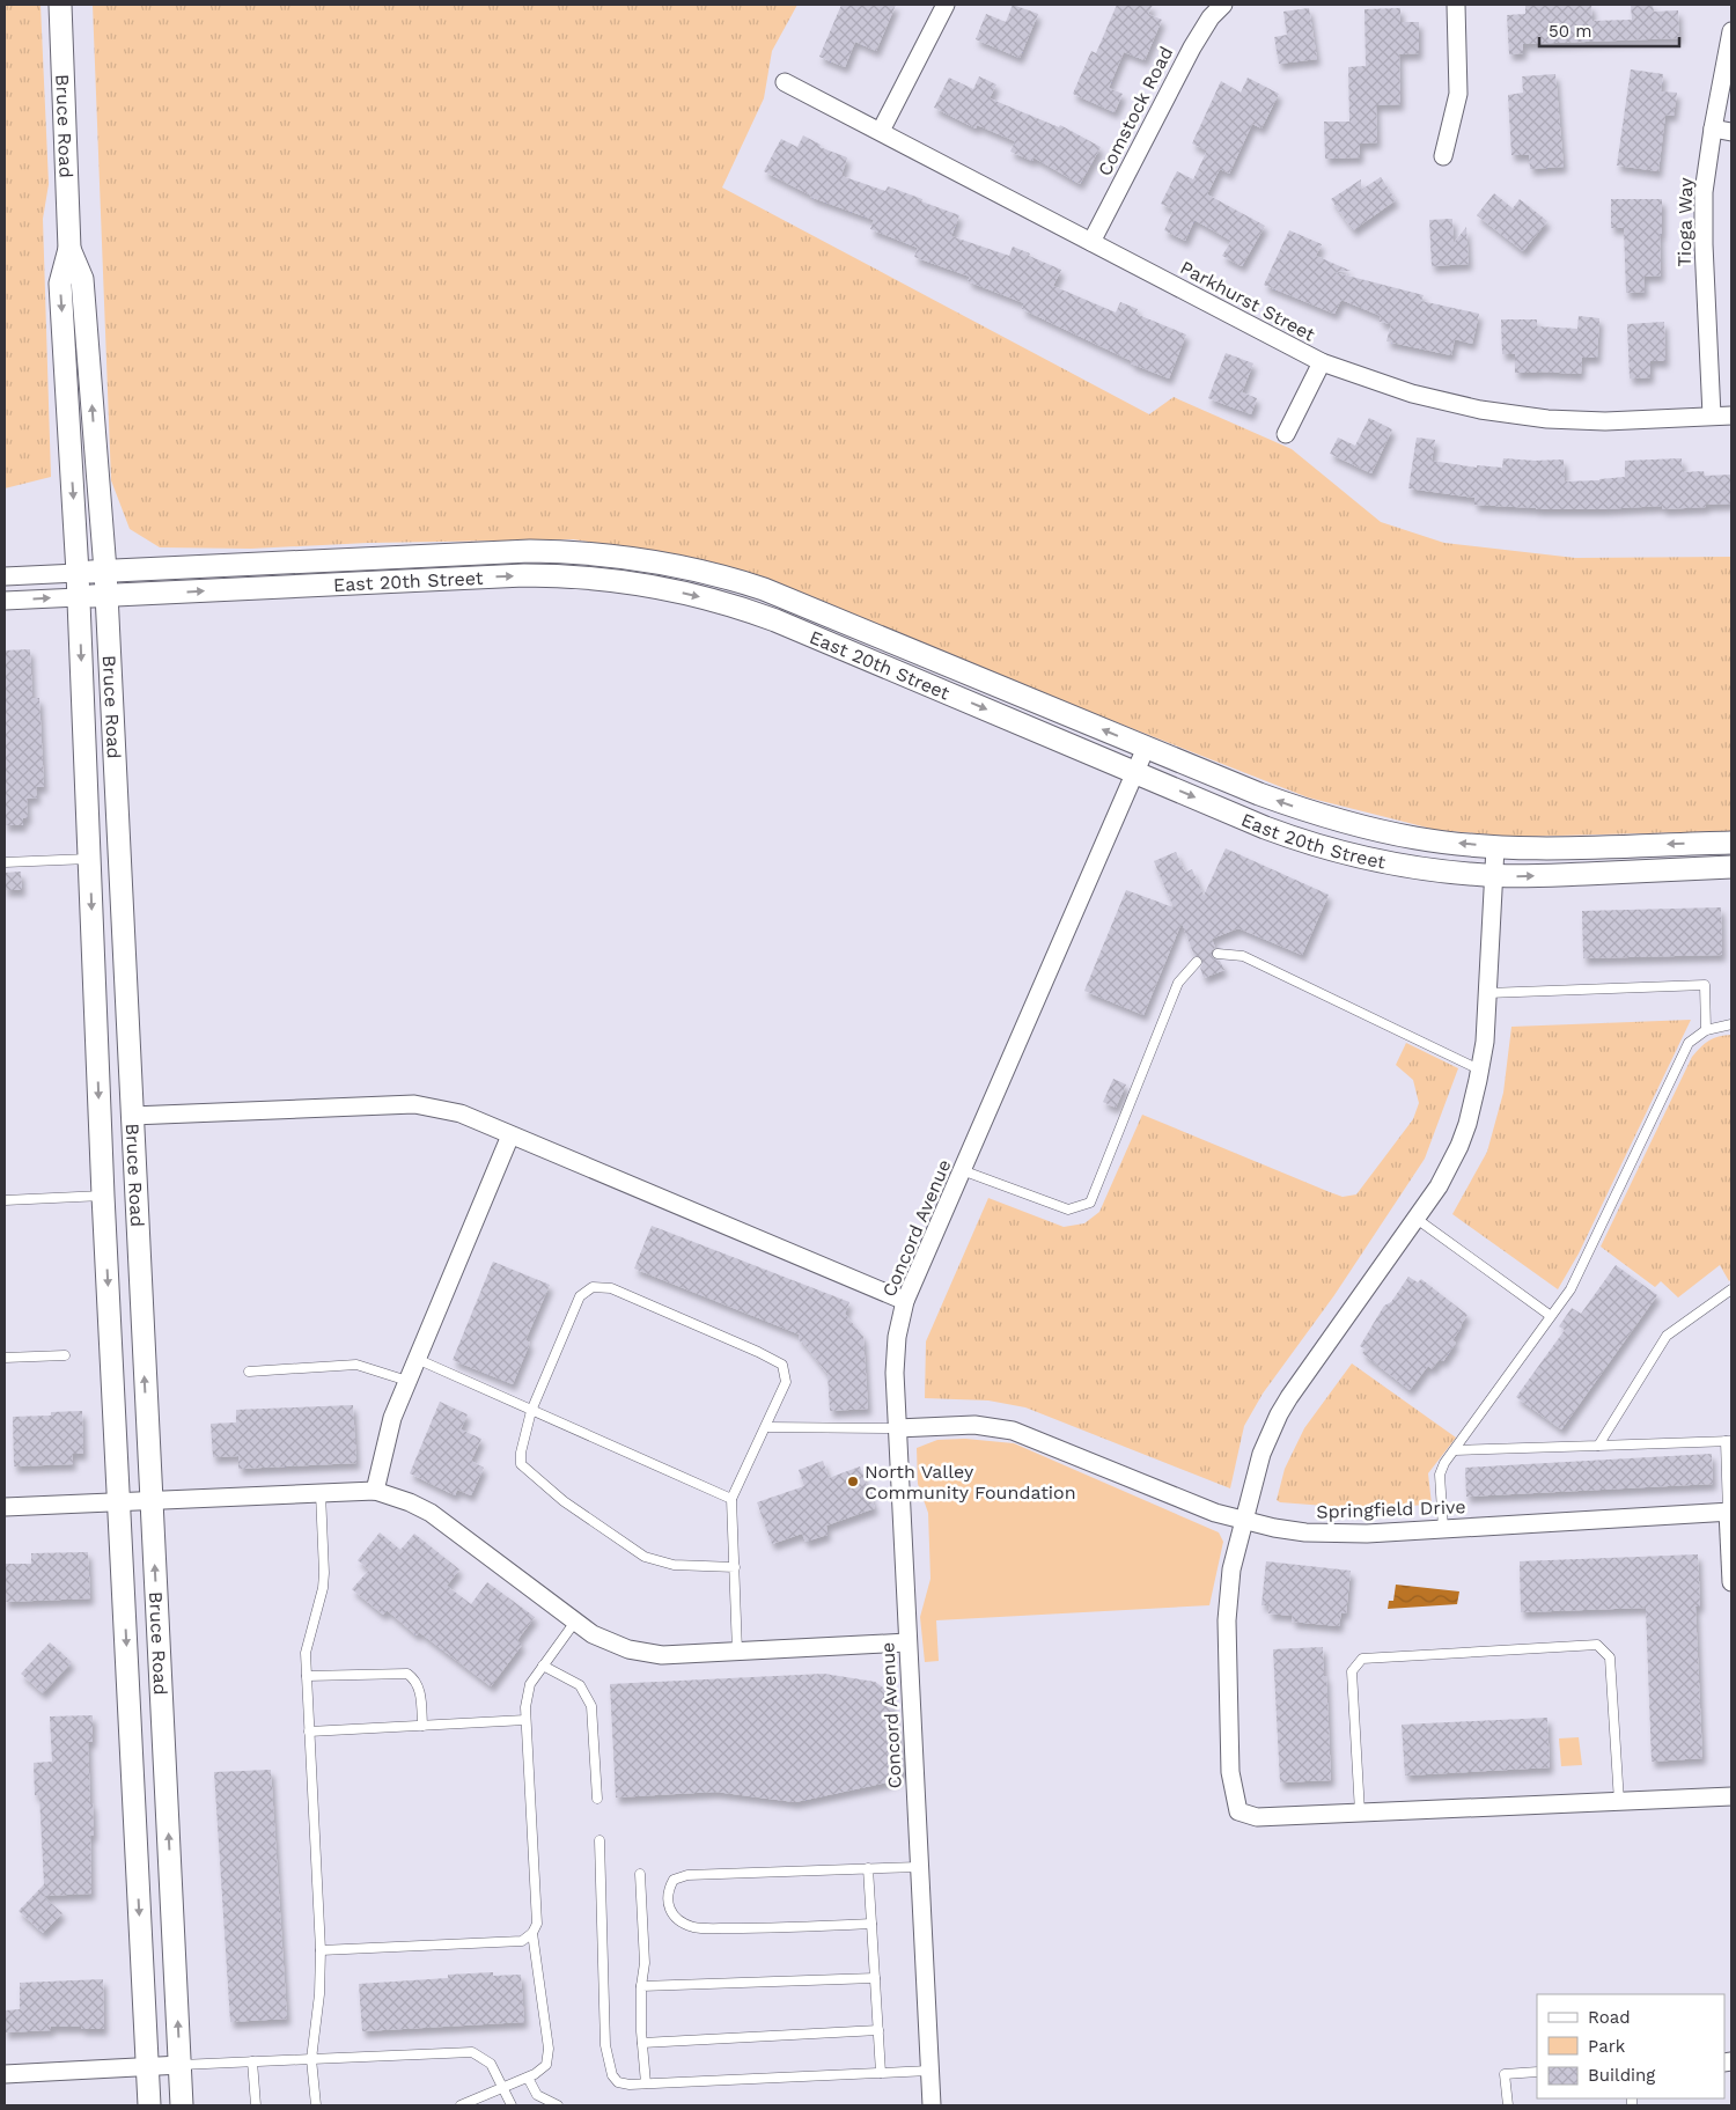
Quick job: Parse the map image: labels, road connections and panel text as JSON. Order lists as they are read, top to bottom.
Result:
{
  "streets": {
    "street": [
      "Comstock Road",
      "Bruce Road",
      "Tioga Way",
      "Parkhurst Street",
      "East 20th Street",
      "Concord Avenue",
      "Springfield Drive"
    ]
  },
  "crossings": [
    ["Comstock Road", "Parkhurst Street"],
    ["Bruce Road", "East 20th Street"],
    ["Tioga Way", "Parkhurst Street"],
    ["East 20th Street", "Concord Avenue"],
    ["Concord Avenue", "Springfield Drive"]
  ],
  "places": ["North Valley Community Foundation"],
  "legend": ["Road", "Park", "Building"],
  "scale_bar": "50 m"
}
